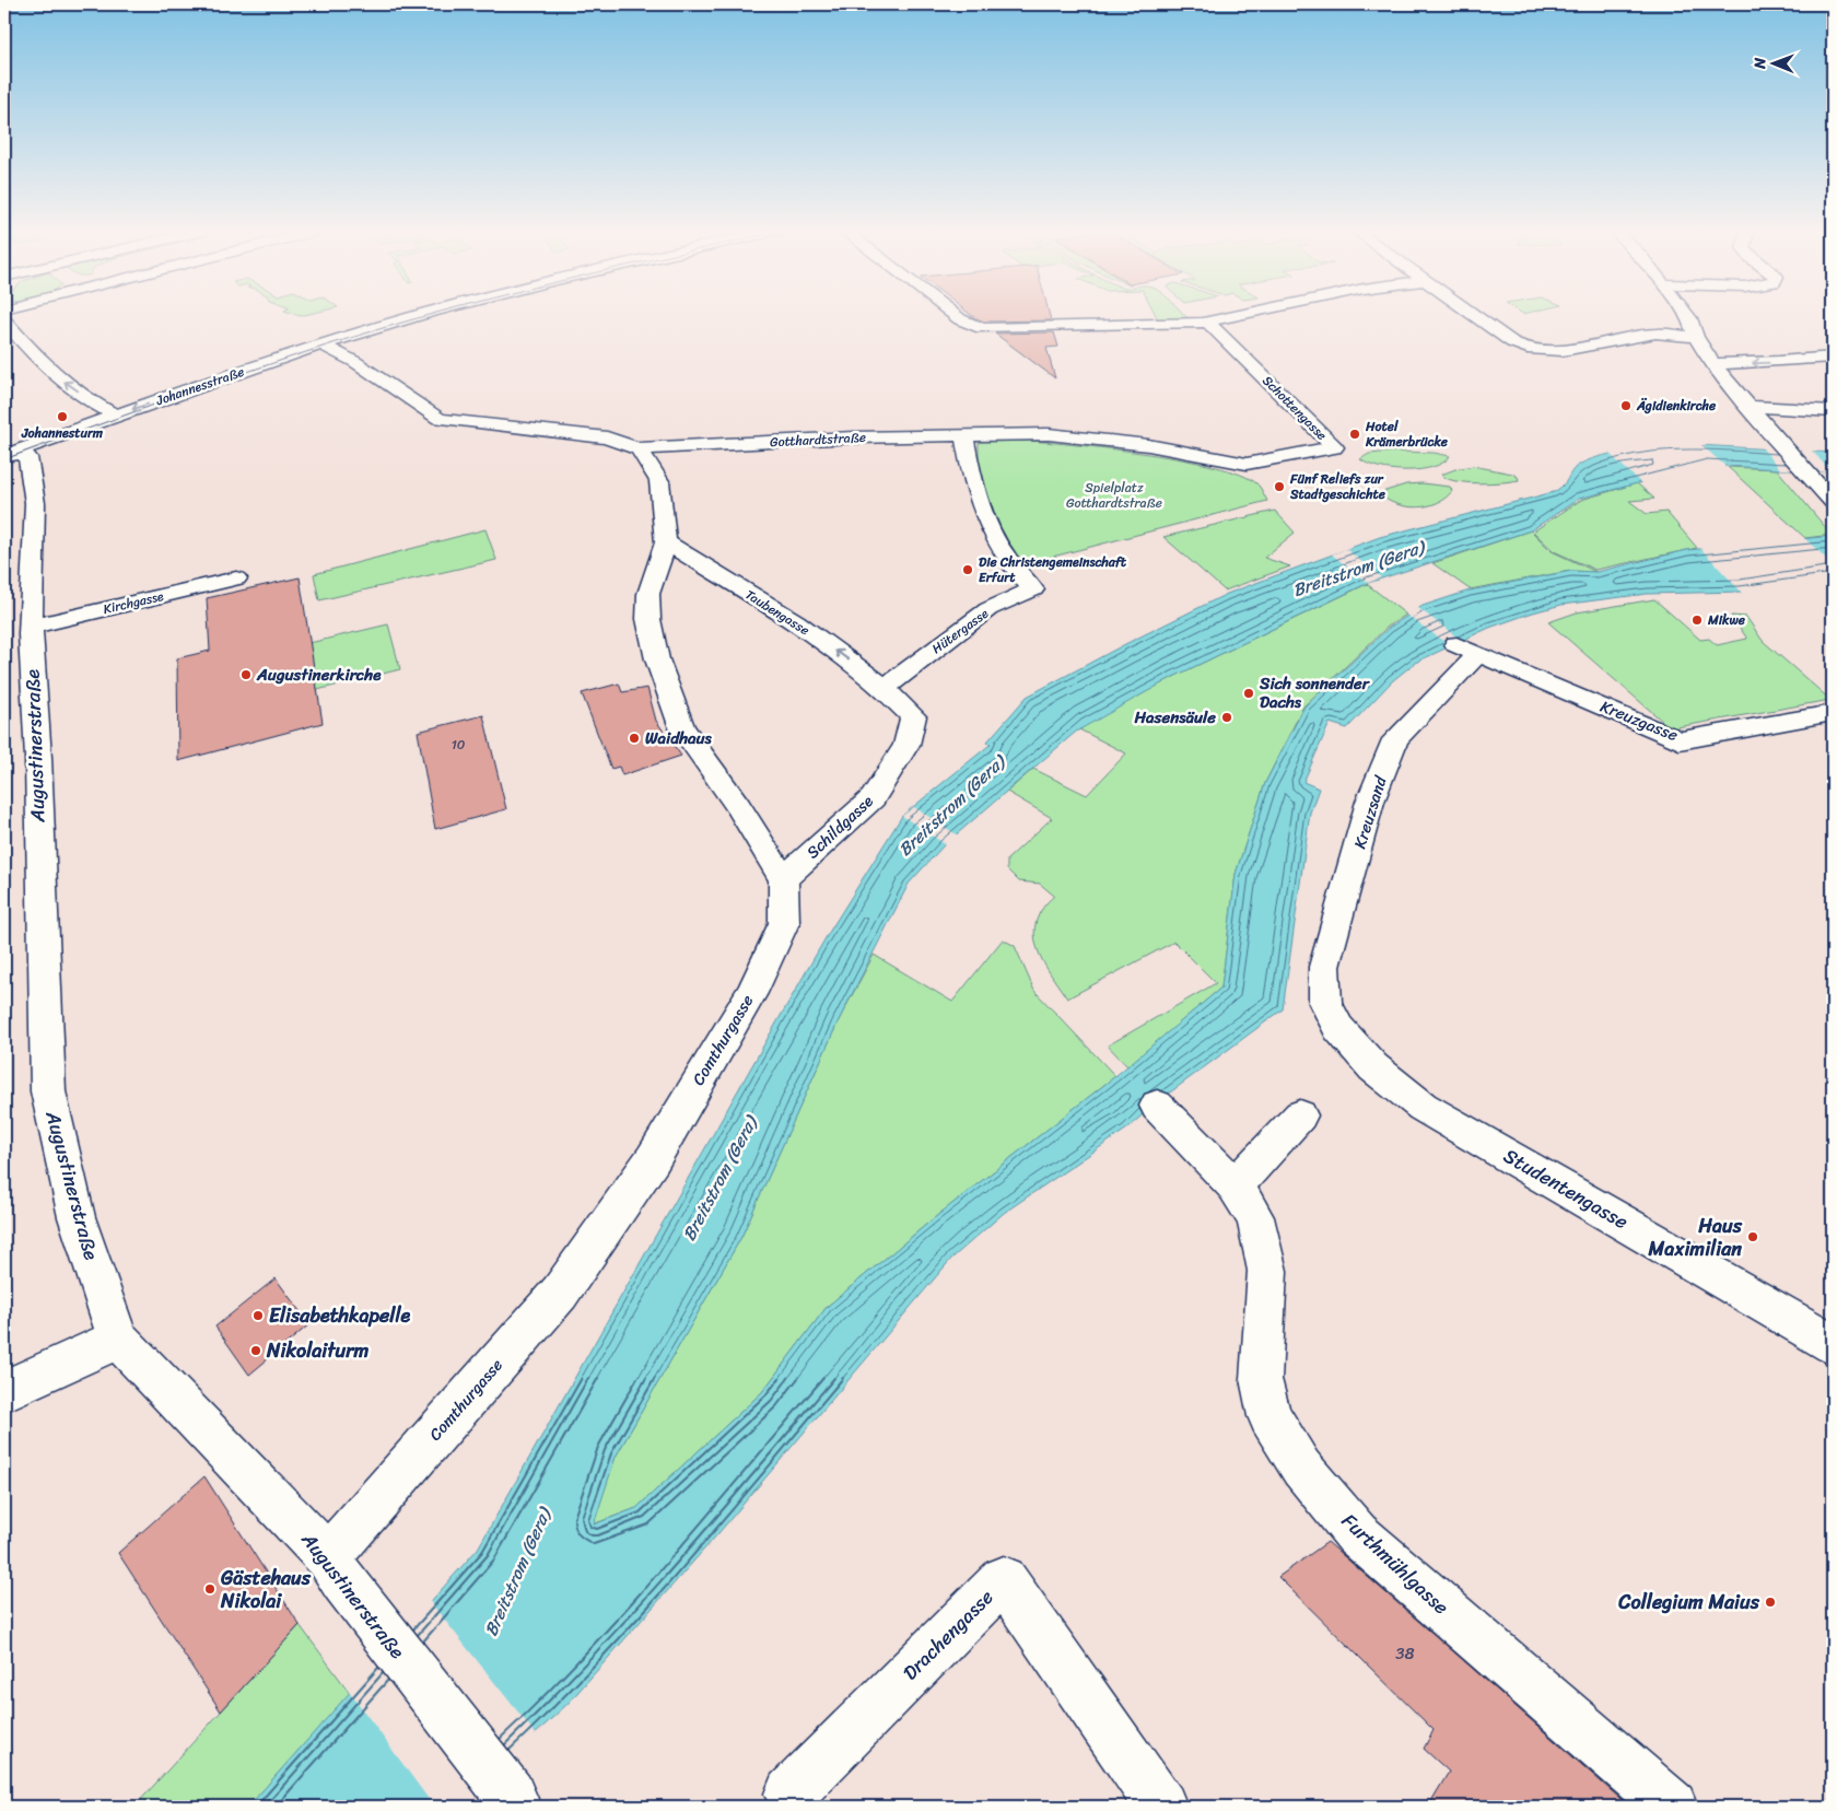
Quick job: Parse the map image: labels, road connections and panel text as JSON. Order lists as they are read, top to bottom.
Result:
{
  "streets": {
    "street": [
      "Johannesstraße",
      "Schottengasse",
      "Gotthardtstraße",
      "Kirchgasse",
      "Taubengasse",
      "Hütergasse",
      "Kreuzgasse",
      "Augustinerstraße",
      "Kreuzsand",
      "Schildgasse",
      "Comthurgasse",
      "Studentengasse",
      "Furthmühlgasse",
      "Drachengasse"
    ]
  },
  "crossings": [
    ["Johannesstraße", "Gotthardtstraße"],
    ["Johannesstraße", "Augustinerstraße"],
    ["Schottengasse", "Gotthardtstraße"],
    ["Gotthardtstraße", "Hütergasse"],
    ["Kirchgasse", "Augustinerstraße"],
    ["Taubengasse", "Hütergasse"],
    ["Taubengasse", "Schildgasse"],
    ["Hütergasse", "Schildgasse"],
    ["Kreuzgasse", "Kreuzsand"],
    ["Augustinerstraße", "Comthurgasse"],
    ["Kreuzsand", "Studentengasse"],
    ["Schildgasse", "Comthurgasse"]
  ],
  "one_way": ["Johannesstraße", "Taubengasse"],
  "water": ["Breitstrom (Gera)"],
  "parks": ["Spielplatz Gotthardtstraße"],
  "places": [
    "Ägidienkirche",
    "Johannesturm",
    "Hotel Krämerbrücke",
    "Fünf Reliefs zur Stadtgeschichte",
    "Die Christengemeinschaft Erfurt",
    "Mikwe",
    "Augustinerkirche",
    "Sich sonnender Dachs",
    "Hasensäule",
    "Waidhaus",
    "Haus Maximilian",
    "Elisabethkapelle",
    "Nikolaiturm",
    "Gästehaus Nikolai",
    "Collegium Maius"
  ],
  "house_numbers": ["10", "38"],
  "north": "left"
}
